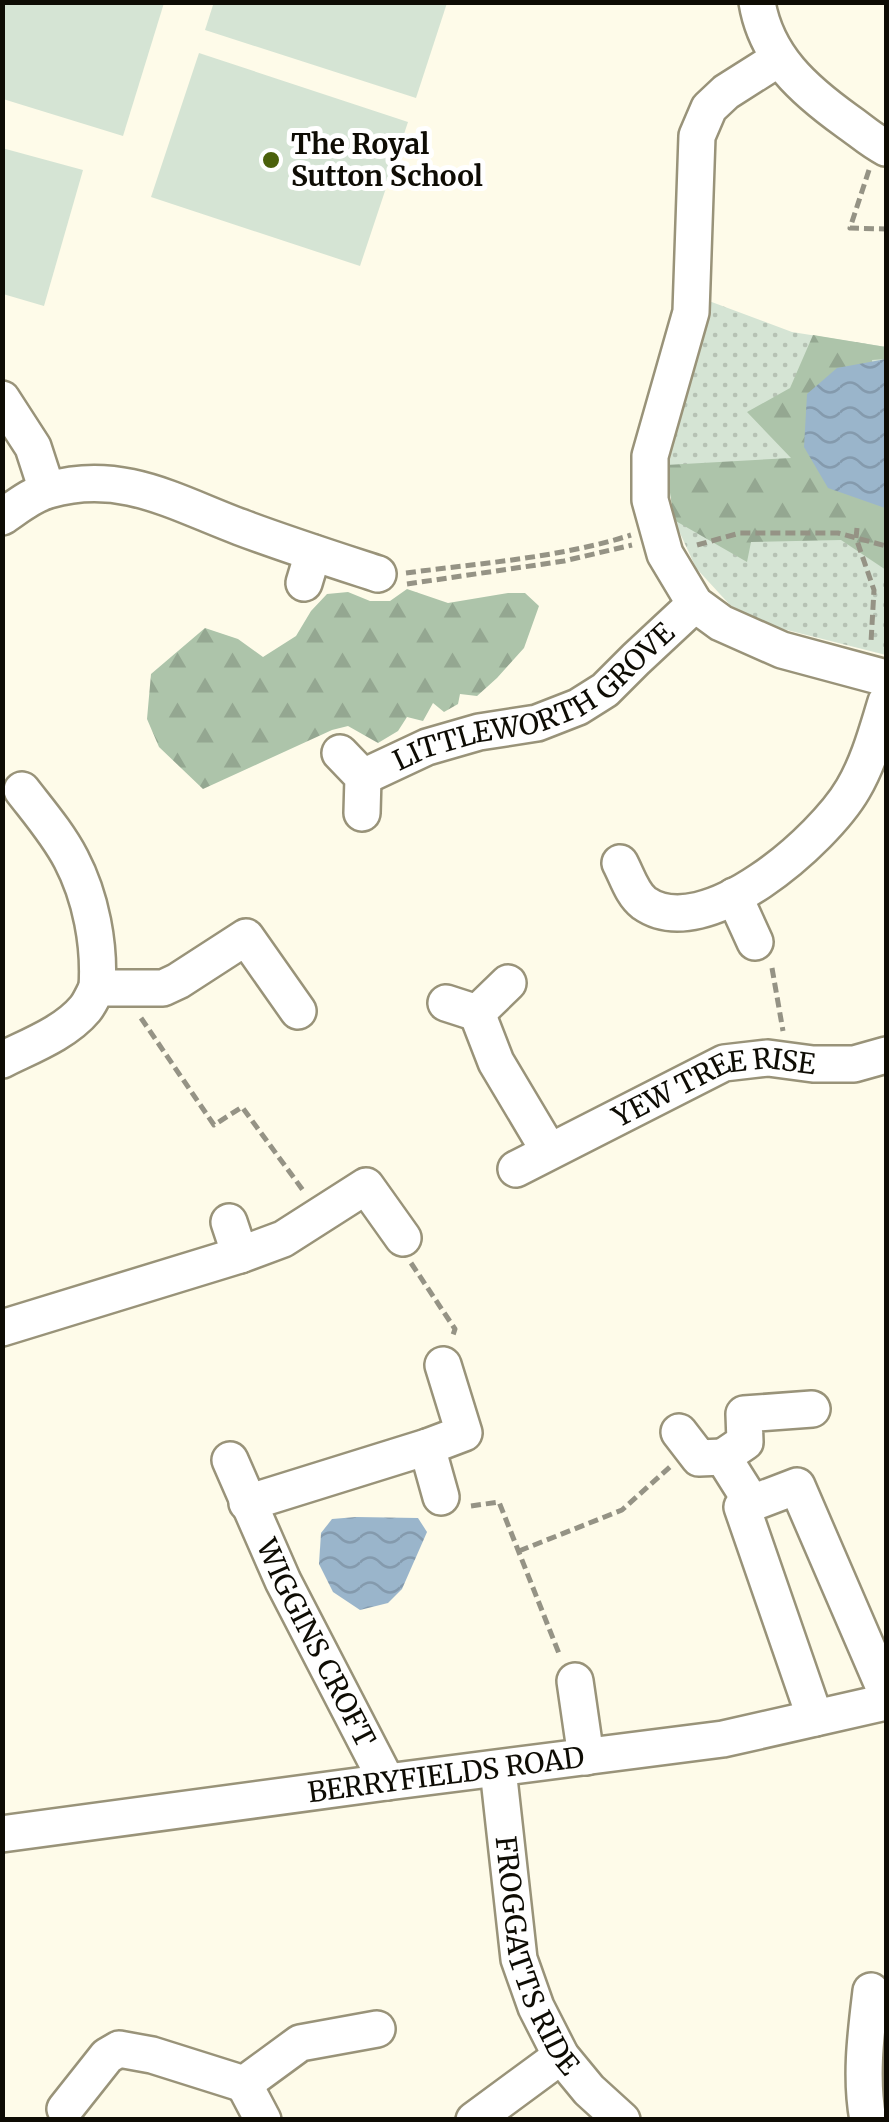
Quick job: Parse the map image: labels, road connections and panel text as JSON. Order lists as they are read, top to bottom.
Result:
{
  "streets": {
    "street": [
      "LITTLEWORTH GROVE",
      "YEW TREE RISE",
      "WIGGINS CROFT",
      "BERRYFIELDS ROAD",
      "FROGGATTS RIDE"
    ]
  },
  "crossings": [
    ["WIGGINS CROFT", "BERRYFIELDS ROAD"],
    ["BERRYFIELDS ROAD", "FROGGATTS RIDE"]
  ],
  "places": ["The Royal Sutton School"]
}
